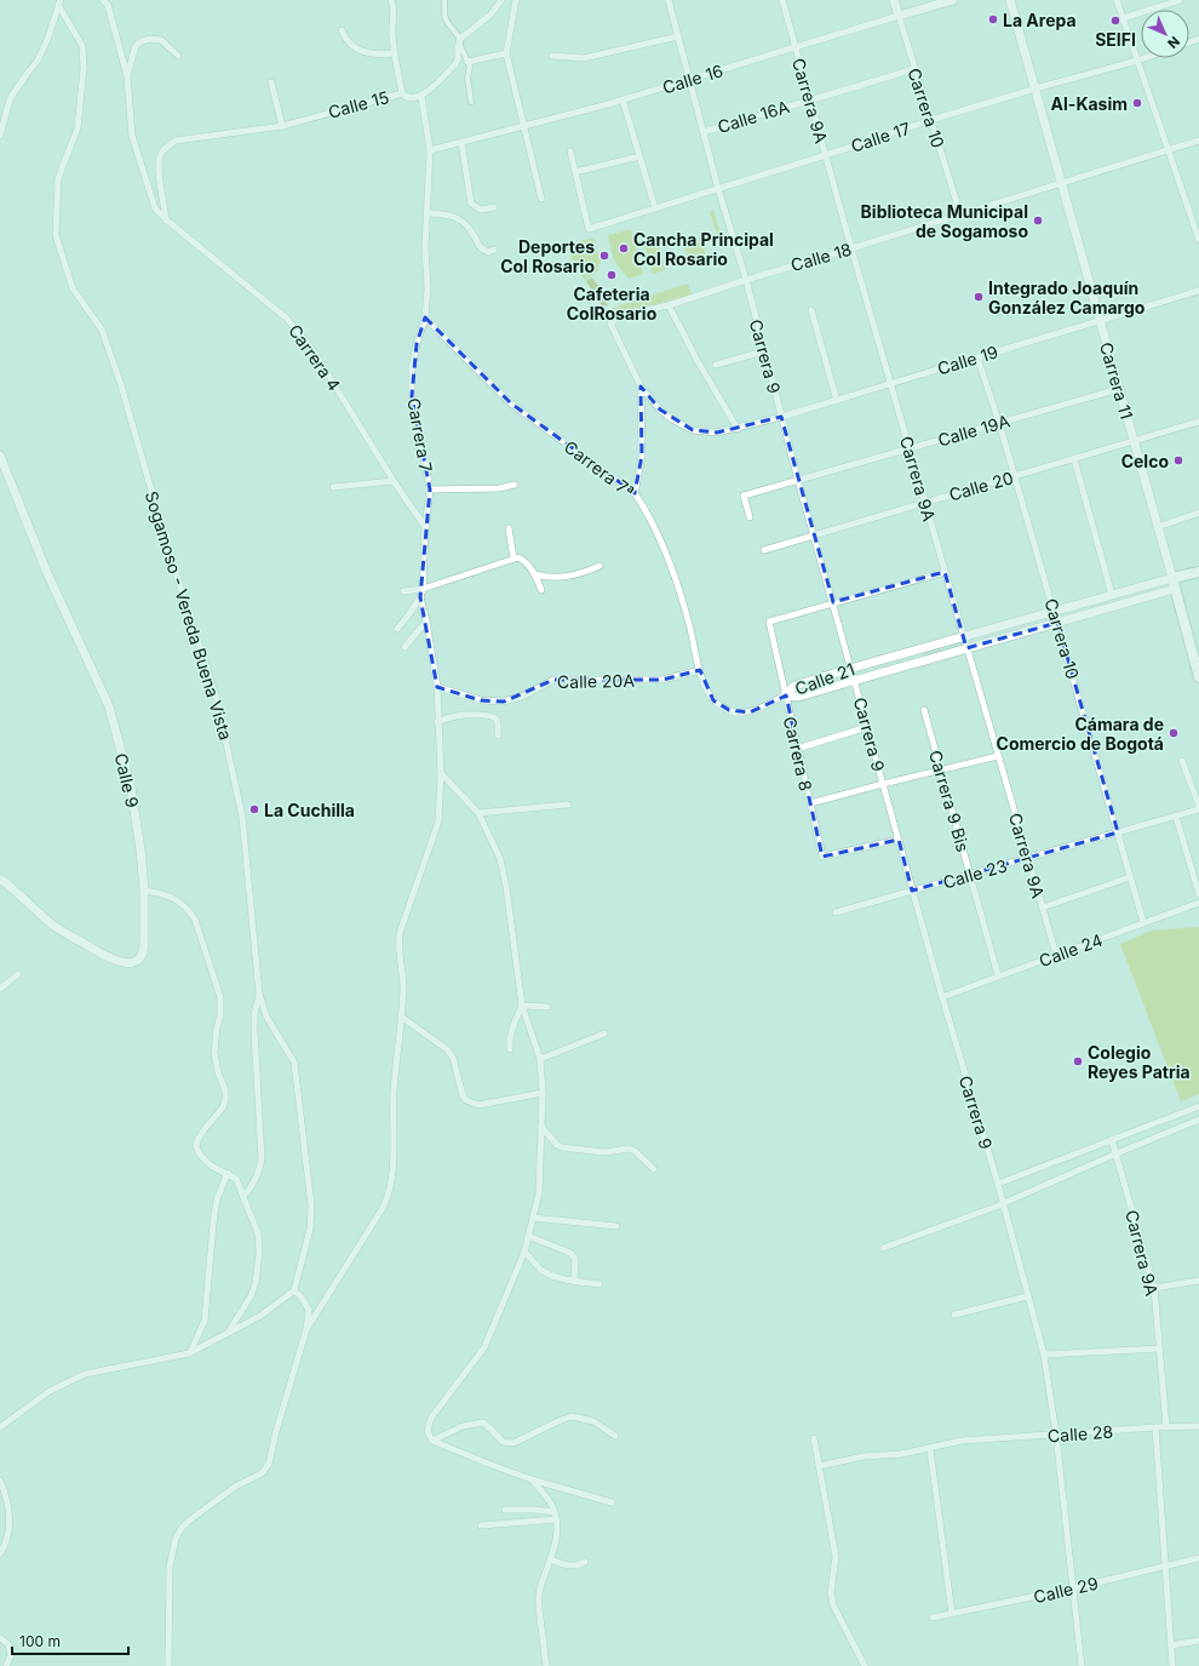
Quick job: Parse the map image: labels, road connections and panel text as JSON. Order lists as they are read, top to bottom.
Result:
{
  "streets": {
    "main road": ["Carrera 11", "Calle 21"],
    "street": [
      "Calle 16",
      "Carrera 9A",
      "Calle 15",
      "Carrera 10",
      "Calle 16A",
      "Calle 17",
      "Calle 18",
      "Carrera 9",
      "Carrera 4",
      "Calle 19",
      "Calle 19A",
      "Carrera 7",
      "Carrera 7ª",
      "Calle 20",
      "Sogamoso - Vereda Buena Vista",
      "Calle 20A",
      "Carrera 8",
      "Calle 9",
      "Carrera 9 Bis",
      "Calle 23",
      "Calle 24",
      "Calle 28",
      "Calle 29"
    ]
  },
  "crossings": [
    ["Calle 16", "Carrera 9A"],
    ["Calle 16", "Carrera 10"],
    ["Calle 16", "Carrera 9"],
    ["Calle 16", "Carrera 7"],
    ["Carrera 9A", "Calle 16A"],
    ["Carrera 9A", "Calle 17"],
    ["Carrera 9A", "Calle 18"],
    ["Carrera 9A", "Calle 19"],
    ["Carrera 9A", "Calle 19A"],
    ["Carrera 9A", "Calle 20"],
    ["Carrera 9A", "Calle 21"],
    ["Carrera 9A", "Calle 23"],
    ["Carrera 9A", "Calle 24"],
    ["Carrera 9A", "Calle 28"],
    ["Calle 15", "Carrera 4"],
    ["Calle 15", "Carrera 7"],
    ["Carrera 10", "Calle 16A"],
    ["Carrera 10", "Calle 17"],
    ["Carrera 10", "Calle 18"],
    ["Carrera 10", "Calle 19"],
    ["Carrera 10", "Calle 19A"],
    ["Carrera 10", "Calle 20"],
    ["Carrera 10", "Calle 21"],
    ["Carrera 10", "Calle 23"],
    ["Carrera 10", "Calle 24"],
    ["Calle 16A", "Carrera 9"],
    ["Calle 17", "Carrera 9"],
    ["Calle 17", "Carrera 11"],
    ["Calle 18", "Carrera 9"],
    ["Calle 18", "Carrera 11"],
    ["Carrera 9", "Calle 19"],
    ["Carrera 9", "Calle 19A"],
    ["Carrera 9", "Calle 20"],
    ["Carrera 9", "Calle 21"],
    ["Carrera 9", "Carrera 8"],
    ["Carrera 9", "Calle 23"],
    ["Carrera 9", "Calle 24"],
    ["Carrera 9", "Calle 28"],
    ["Carrera 9", "Calle 29"],
    ["Carrera 4", "Carrera 7"],
    ["Calle 19", "Carrera 11"],
    ["Carrera 11", "Calle 19A"],
    ["Carrera 11", "Calle 20"],
    ["Carrera 11", "Calle 21"],
    ["Carrera 7", "Carrera 7ª"],
    ["Carrera 7", "Calle 20A"],
    ["Carrera 7ª", "Calle 21"],
    ["Carrera 7ª", "Calle 20A"],
    ["Carrera 7ª", "Carrera 8"],
    ["Calle 21", "Carrera 8"],
    ["Carrera 9 Bis", "Calle 23"],
    ["Carrera 9 Bis", "Calle 24"]
  ],
  "places": [
    "La Arepa",
    "SEIFI",
    "Al-Kasim",
    "Biblioteca Municipal de Sogamoso",
    "Cancha Principal Col Rosario",
    "Deportes Col Rosario",
    "Cafeteria ColRosario",
    "Integrado Joaquín González Camargo",
    "Celco",
    "Cámara de Comercio de Bogotá",
    "La Cuchilla",
    "Colegio Reyes Patria"
  ],
  "scale_bar": "100 m",
  "north": "bottom right"
}
